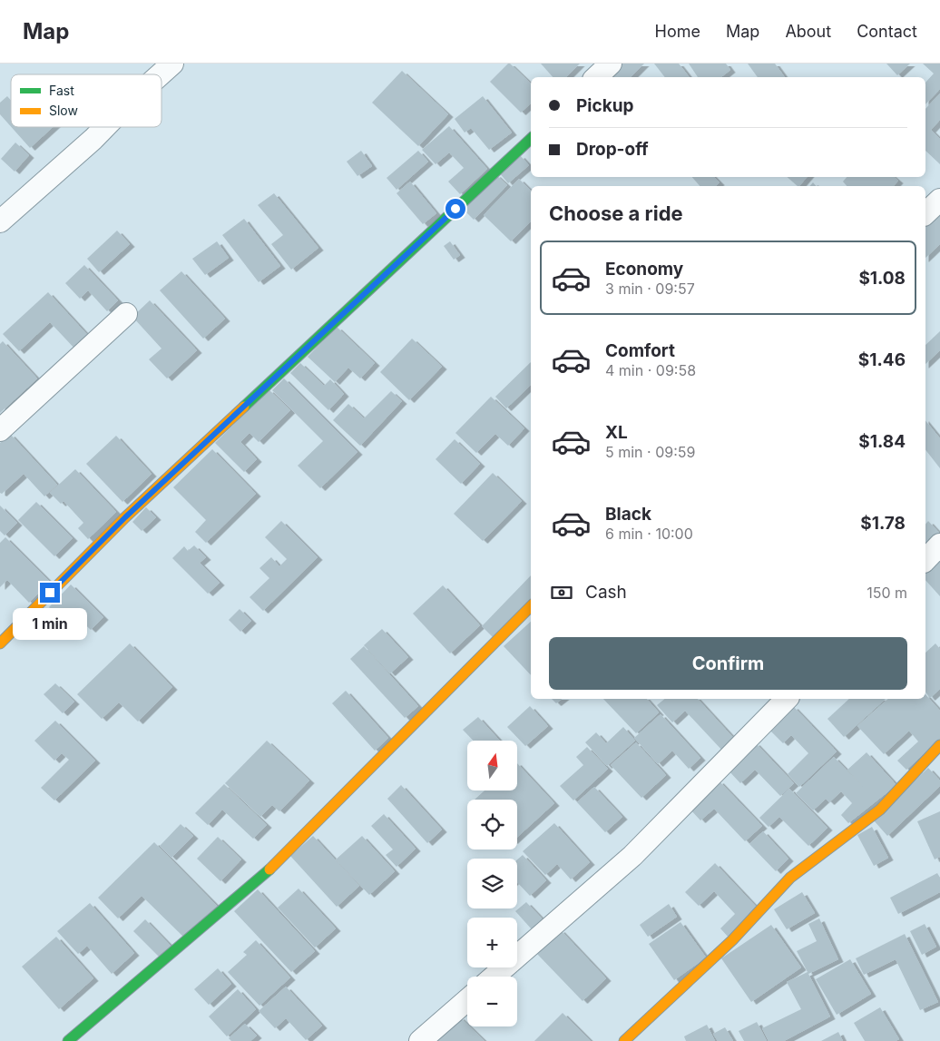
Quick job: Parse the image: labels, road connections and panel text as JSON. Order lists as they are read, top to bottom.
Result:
{
  "legend": ["Fast", "Slow"],
  "north": "top",
  "page": {
    "header": "Map",
    "nav": [
      "Home",
      "Map",
      "About",
      "Contact"
    ],
    "banner": ["Pickup", "Drop-off"],
    "heading": "Choose a ride",
    "list": [
      {
        "name": "Economy",
        "note": "3 min · 09:57",
        "value": "$1.08"
      },
      {
        "name": "Comfort",
        "note": "4 min · 09:58",
        "value": "$1.46"
      },
      {
        "name": "XL",
        "note": "5 min · 09:59",
        "value": "$1.84"
      },
      {
        "name": "Black",
        "note": "6 min · 10:00",
        "value": "$1.78"
      }
    ],
    "pay": ["Cash", "150 m"],
    "bubble": "1 min",
    "buttons": "Confirm",
    "map_buttons": ["+", "−"]
  }
}
